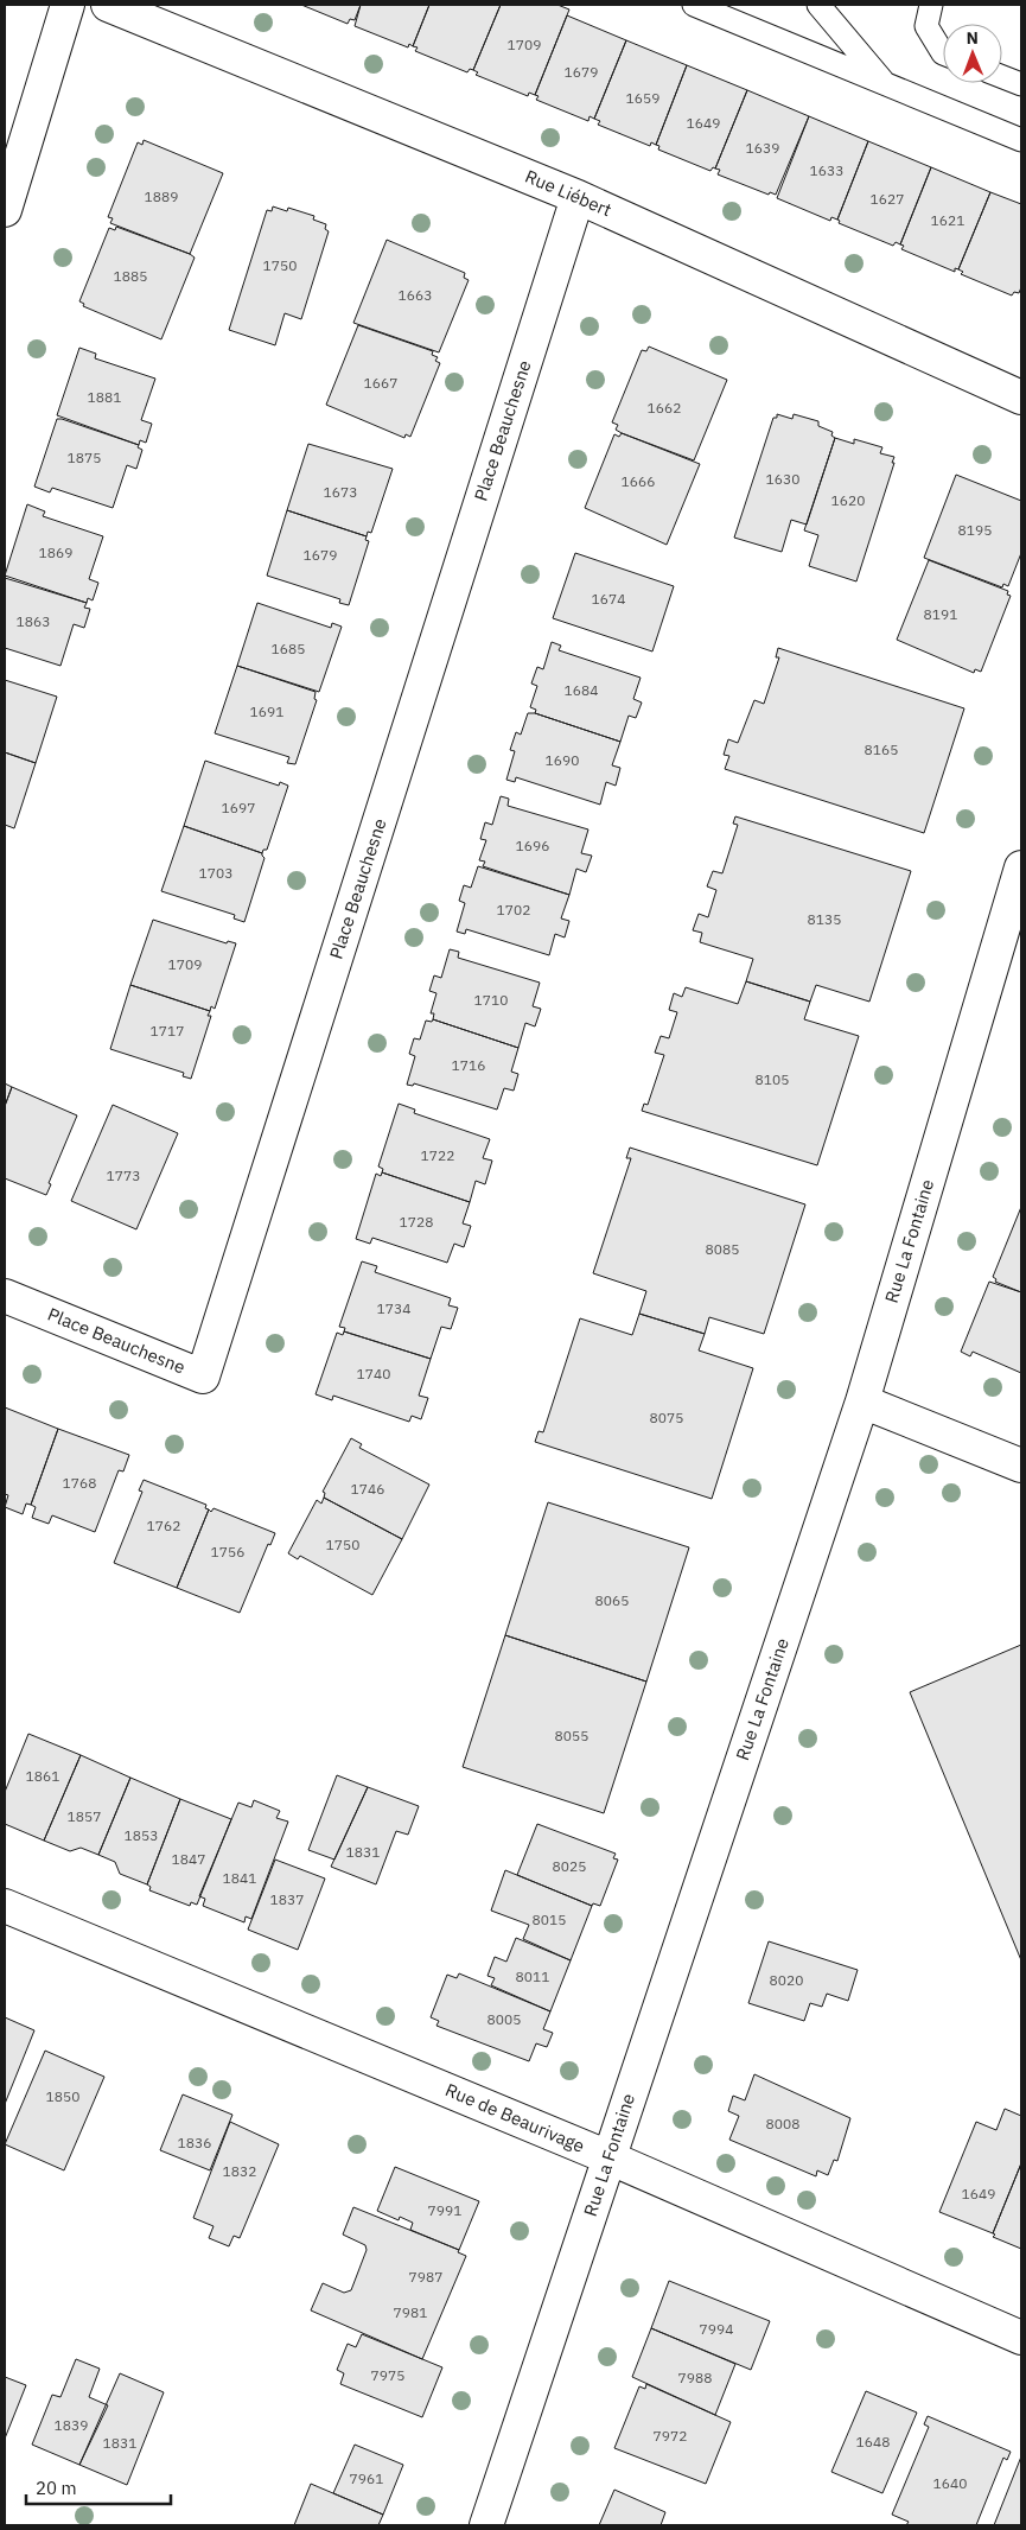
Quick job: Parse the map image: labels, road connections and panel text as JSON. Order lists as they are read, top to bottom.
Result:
{
  "streets": {
    "street": [
      "Rue Liébert",
      "Place Beauchesne",
      "Rue La Fontaine",
      "Rue de Beaurivage"
    ]
  },
  "crossings": [
    ["Rue Liébert", "Place Beauchesne"],
    ["Rue La Fontaine", "Rue de Beaurivage"]
  ],
  "house_numbers": [
    "1709",
    "1679",
    "1659",
    "1649",
    "1639",
    "1633",
    "1889",
    "1627",
    "1621",
    "1750",
    "1885",
    "1663",
    "1667",
    "1881",
    "1662",
    "1875",
    "1630",
    "1666",
    "1673",
    "1620",
    "8195",
    "1869",
    "1679",
    "1674",
    "8191",
    "1863",
    "1685",
    "1684",
    "1691",
    "8165",
    "1690",
    "1697",
    "1696",
    "1703",
    "1702",
    "8135",
    "1709",
    "1710",
    "1717",
    "1716",
    "8105",
    "1722",
    "1773",
    "1728",
    "8085",
    "1734",
    "1740",
    "8075",
    "1768",
    "1746",
    "1762",
    "1750",
    "1756",
    "8065",
    "8055",
    "1861",
    "1857",
    "1853",
    "1831",
    "1847",
    "8025",
    "1841",
    "1837",
    "8015",
    "8011",
    "8020",
    "8005",
    "1850",
    "8008",
    "1836",
    "1832",
    "1649",
    "7991",
    "7987",
    "7981",
    "7994",
    "7975",
    "7988",
    "1839",
    "7972",
    "1648",
    "1831",
    "7961",
    "1640"
  ],
  "scale_bar": "20 m",
  "north": "top"
}
